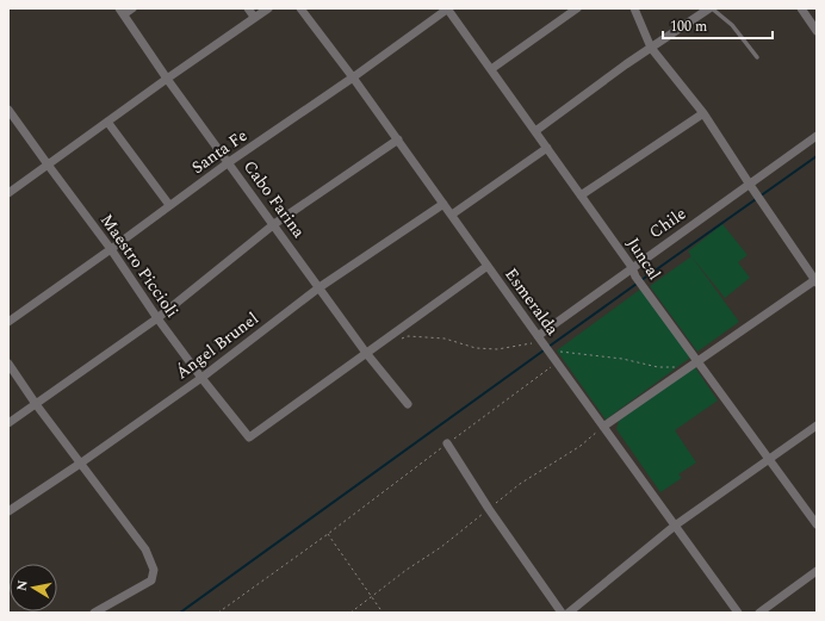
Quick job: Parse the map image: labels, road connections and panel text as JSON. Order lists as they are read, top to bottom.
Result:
{
  "streets": {
    "street": [
      "Santa Fe",
      "Cabo Farina",
      "Chile",
      "Juncal",
      "Maestro Piccioli",
      "Esmeralda",
      "Ángel Brunel"
    ]
  },
  "crossings": [
    ["Santa Fe", "Cabo Farina"],
    ["Santa Fe", "Juncal"],
    ["Santa Fe", "Maestro Piccioli"],
    ["Santa Fe", "Esmeralda"],
    ["Cabo Farina", "Maestro Piccioli"],
    ["Cabo Farina", "Ángel Brunel"],
    ["Chile", "Juncal"],
    ["Chile", "Esmeralda"],
    ["Maestro Piccioli", "Ángel Brunel"],
    ["Esmeralda", "Ángel Brunel"]
  ],
  "scale_bar": "100 m",
  "north": "left"
}
